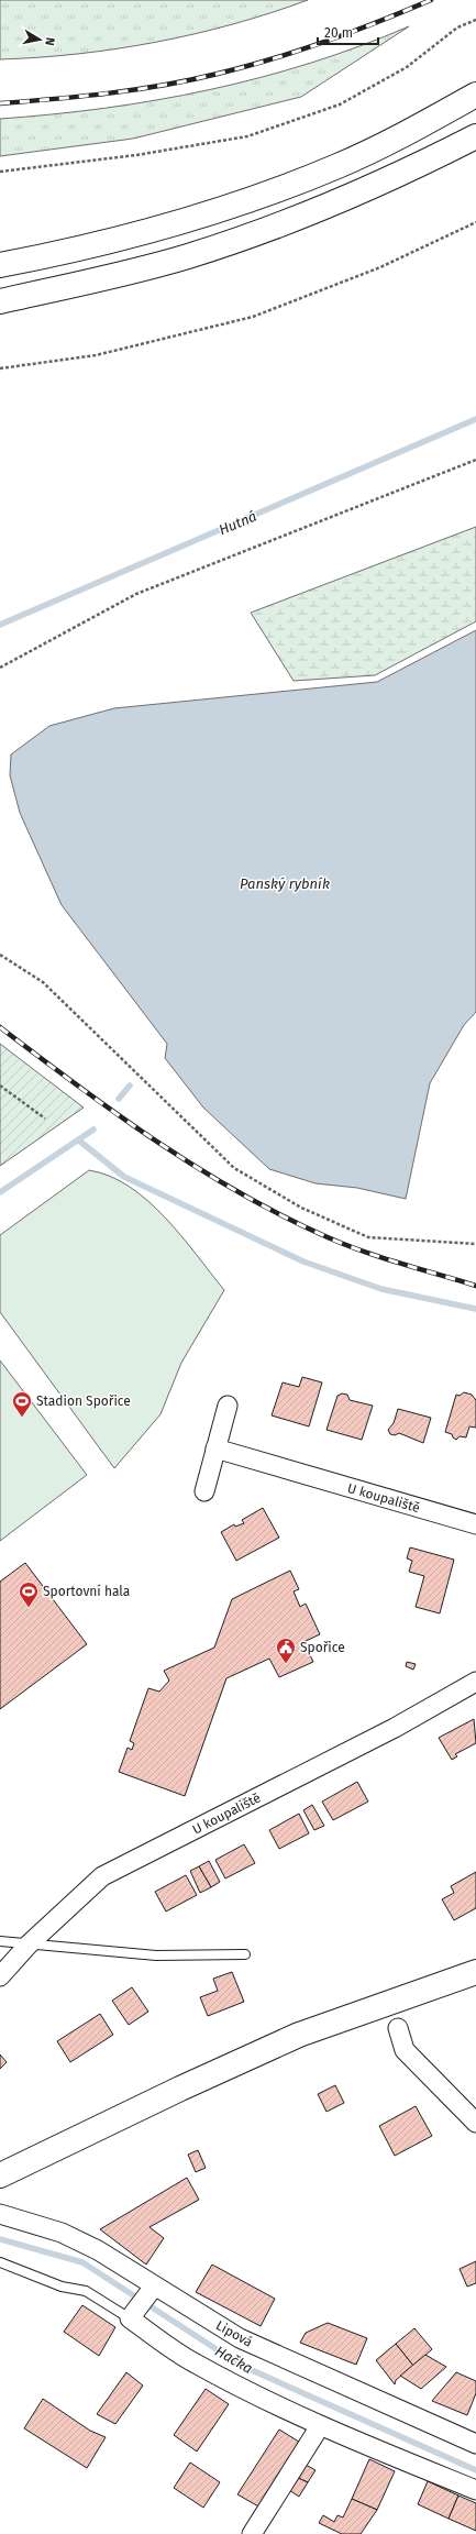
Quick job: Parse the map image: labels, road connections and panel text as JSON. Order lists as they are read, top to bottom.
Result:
{
  "streets": {
    "street": ["U koupaliště", "Lipová"]
  },
  "water": ["Hutná", "Panský rybník", "Hačka"],
  "places": {
    "sports": ["Stadion Spořice", "Sportovní hala"],
    "public building": ["Spořice"]
  },
  "scale_bar": "20 m",
  "north": "right"
}
